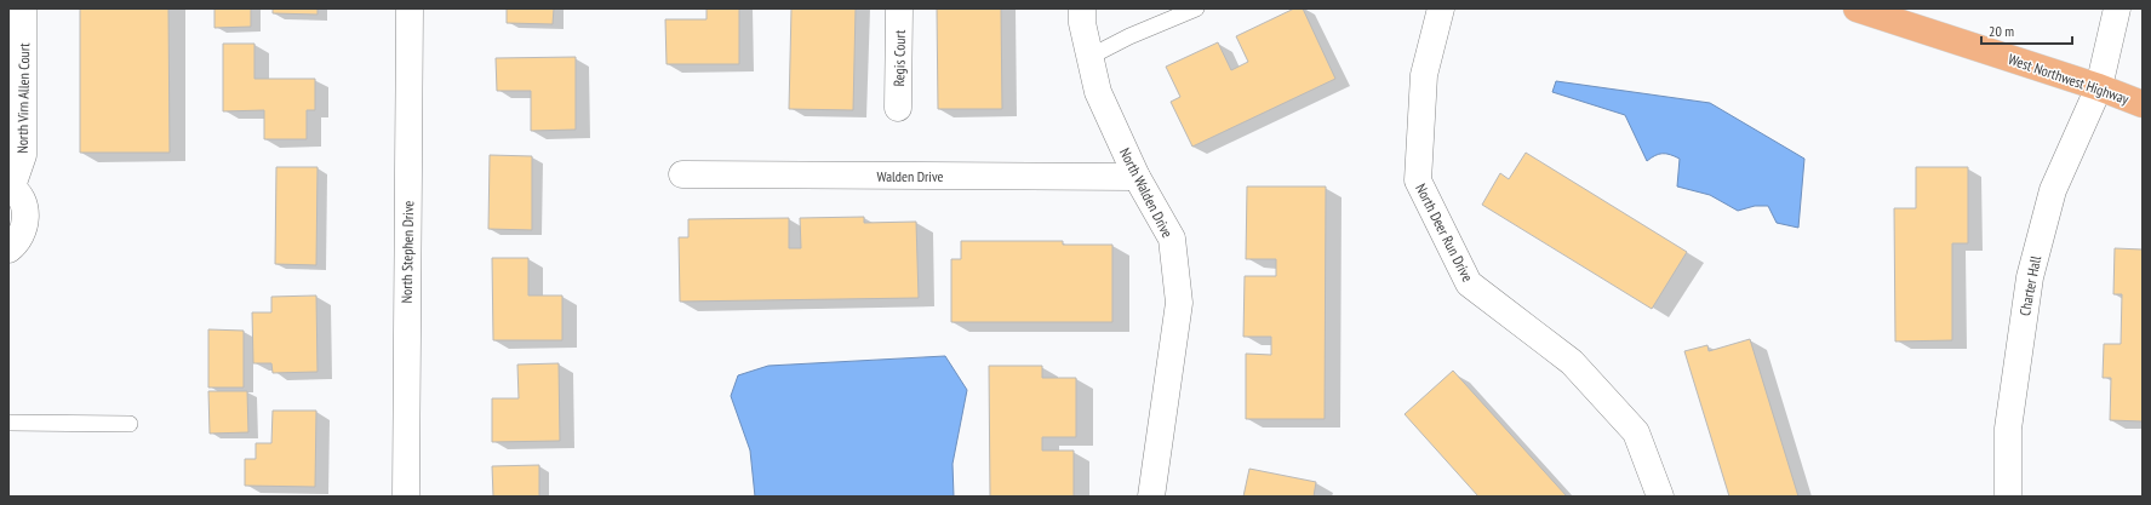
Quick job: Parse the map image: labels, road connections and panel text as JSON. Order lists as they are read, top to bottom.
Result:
{
  "streets": {
    "main road": ["West Northwest Highway"],
    "street": [
      "Regis Court",
      "North Virn Allen Court",
      "Walden Drive",
      "North Walden Drive",
      "North Deer Run Drive",
      "North Stephen Drive",
      "Charter Hall"
    ]
  },
  "crossings": [
    ["West Northwest Highway", "Charter Hall"],
    ["Walden Drive", "North Walden Drive"]
  ],
  "scale_bar": "20 m"
}
